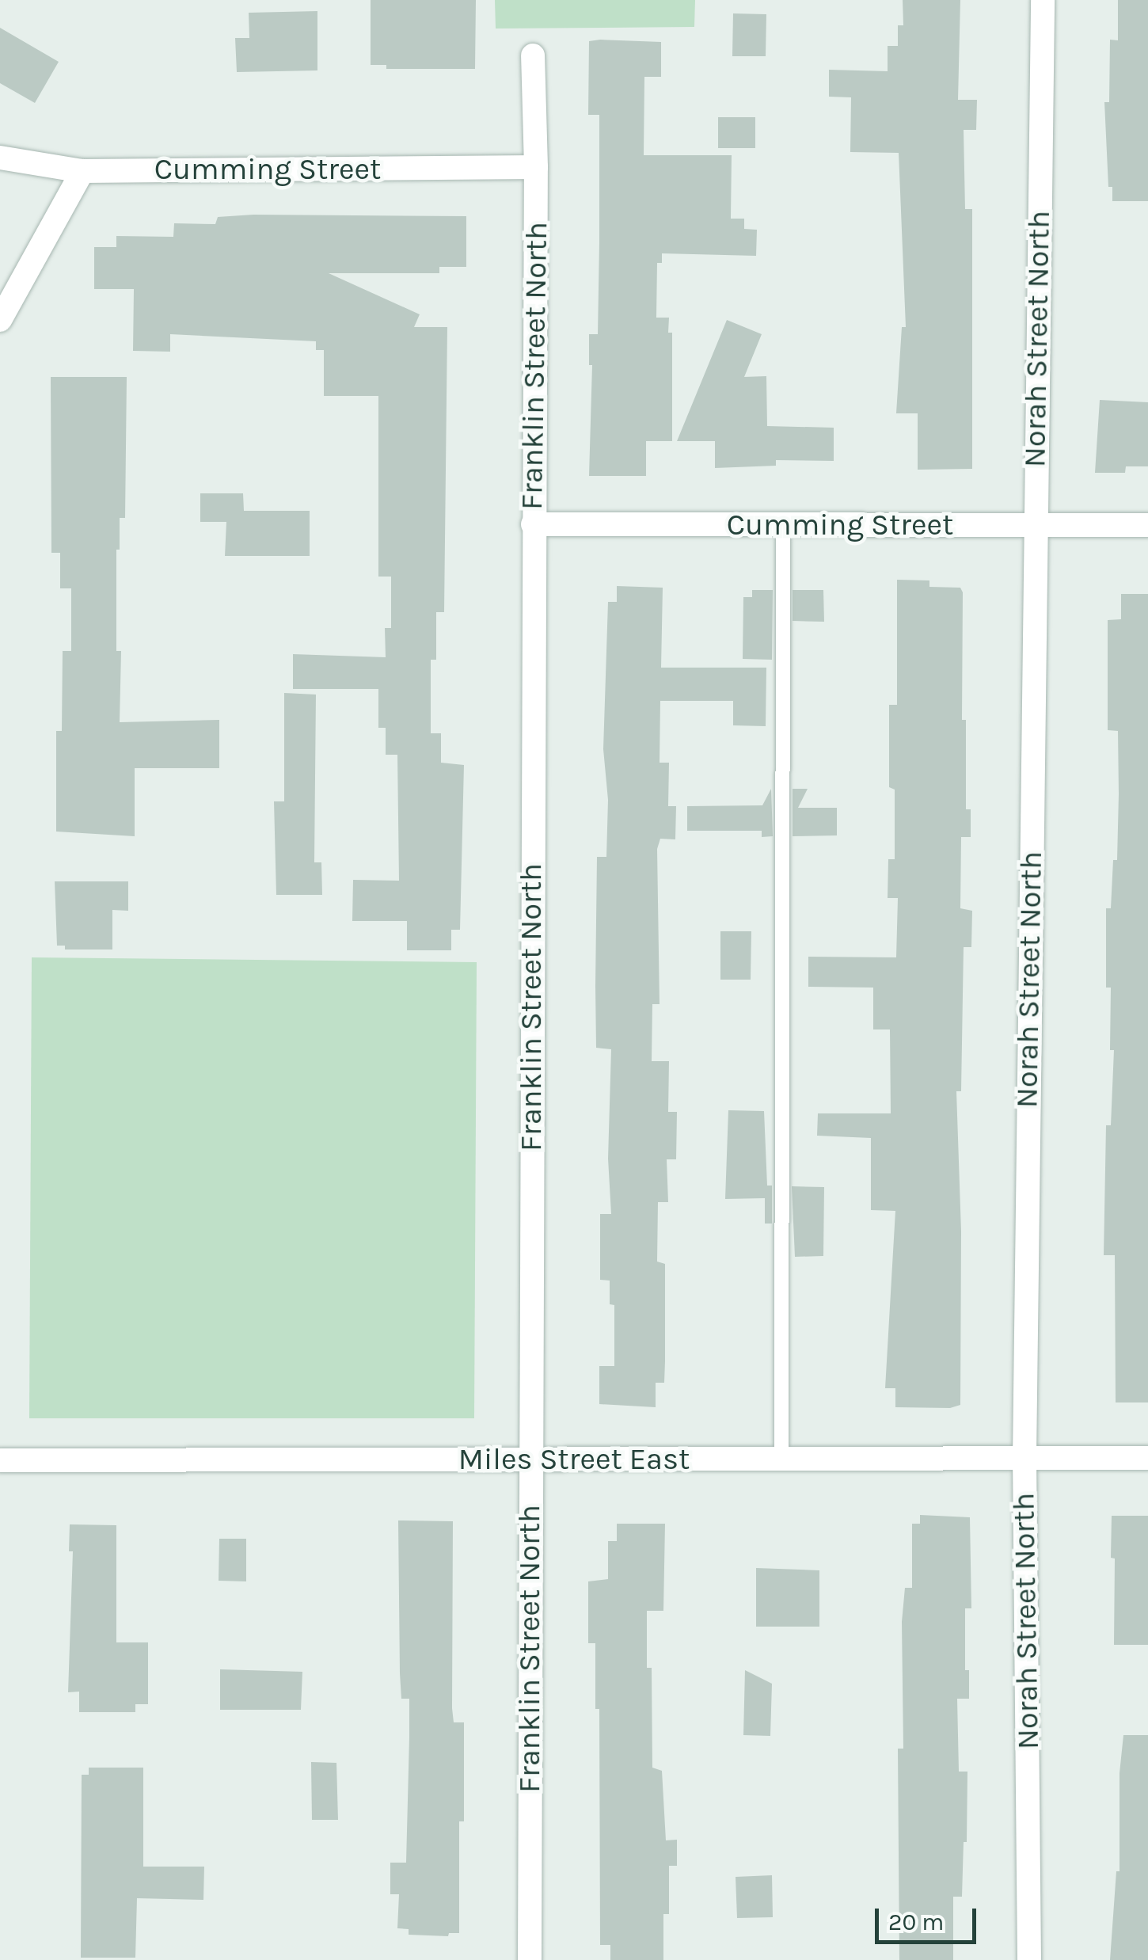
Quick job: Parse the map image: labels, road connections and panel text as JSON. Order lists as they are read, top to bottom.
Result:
{
  "streets": {
    "street": [
      "Cumming Street",
      "Norah Street North",
      "Franklin Street North",
      "Miles Street East"
    ]
  },
  "crossings": [
    ["Cumming Street", "Norah Street North"],
    ["Cumming Street", "Franklin Street North"],
    ["Norah Street North", "Miles Street East"],
    ["Franklin Street North", "Miles Street East"]
  ],
  "scale_bar": "20 m"
}
